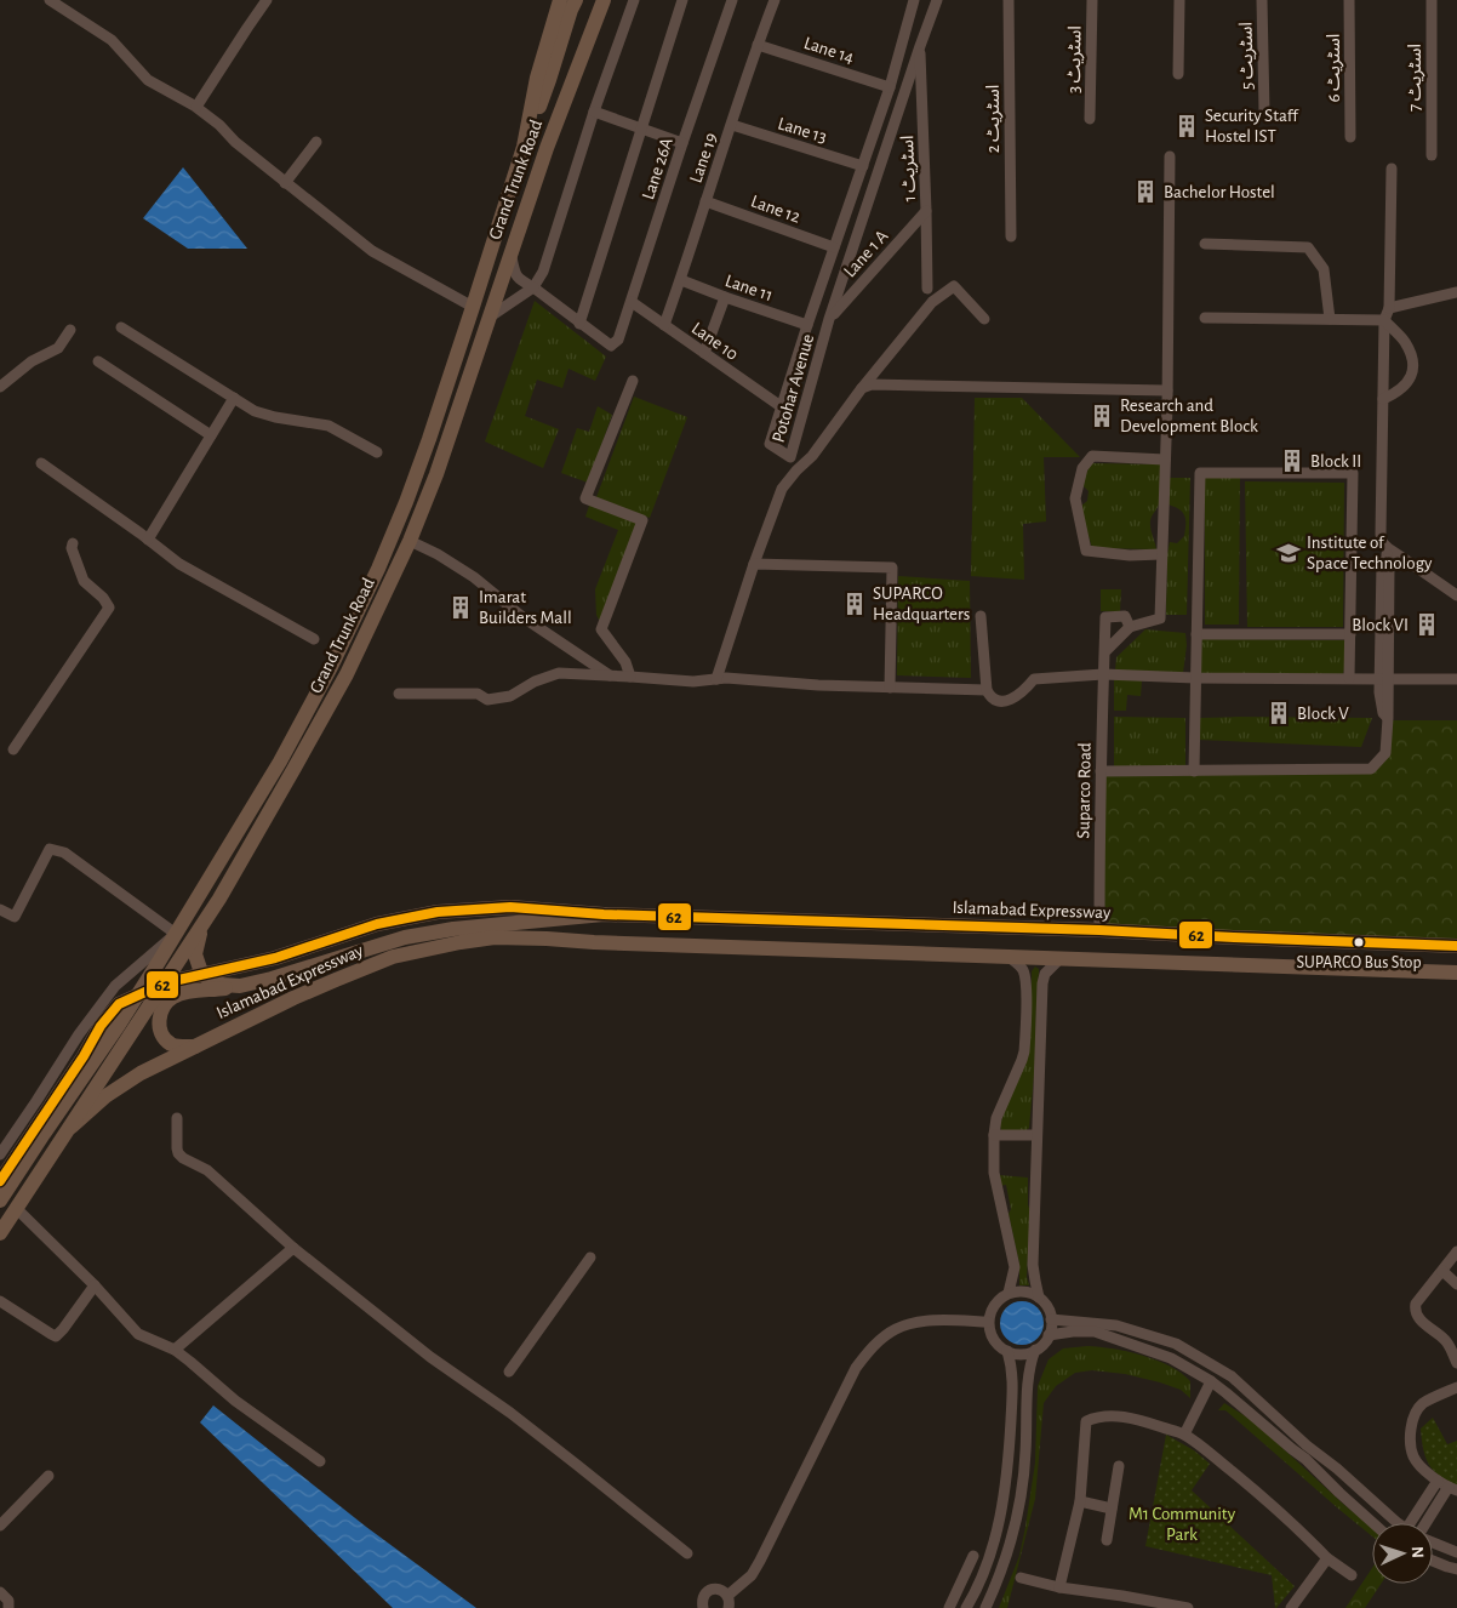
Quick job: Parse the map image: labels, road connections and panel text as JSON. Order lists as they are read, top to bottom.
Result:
{
  "streets": {
    "highway": ["Grand Trunk Road", "Islamabad Expressway"],
    "street": [
      "Lane 14",
      "اسٹریٹ 5",
      "اسٹریٹ 3",
      "اسٹریٹ 6",
      "اسٹریٹ 7",
      "اسٹریٹ 2",
      "Lane 13",
      "Lane 19",
      "Lane 26A",
      "اسٹریٹ 1",
      "Lane 12",
      "Lane 1 A",
      "Lane 11",
      "Lane 10",
      "Potohar Avenue",
      "Suparco Road"
    ]
  },
  "crossings": [
    ["Lane 14", "Lane 19"],
    ["Lane 14", "Potohar Avenue"],
    ["Lane 13", "Lane 19"],
    ["Lane 13", "Potohar Avenue"],
    ["Lane 19", "Lane 12"],
    ["Lane 19", "Lane 11"],
    ["Lane 19", "Lane 10"],
    ["Lane 26A", "Lane 10"],
    ["اسٹریٹ 1", "Lane 1 A"],
    ["اسٹریٹ 1", "Potohar Avenue"],
    ["Grand Trunk Road", "Islamabad Expressway"],
    ["Lane 12", "Potohar Avenue"],
    ["Lane 1 A", "Potohar Avenue"],
    ["Lane 11", "Potohar Avenue"],
    ["Lane 10", "Potohar Avenue"],
    ["Suparco Road", "Islamabad Expressway"]
  ],
  "parks": ["M1 Community Park"],
  "places": {
    "building": [
      "Security Staff Hostel IST",
      "Bachelor Hostel",
      "Research and Development Block",
      "Block II",
      "SUPARCO Headquarters",
      "Imarat Builders Mall",
      "Block VI",
      "Block V"
    ],
    "school or university": ["Institute of Space Technology"],
    "other": ["SUPARCO Bus Stop"]
  },
  "lines": ["transit line 62"],
  "north": "right"
}
